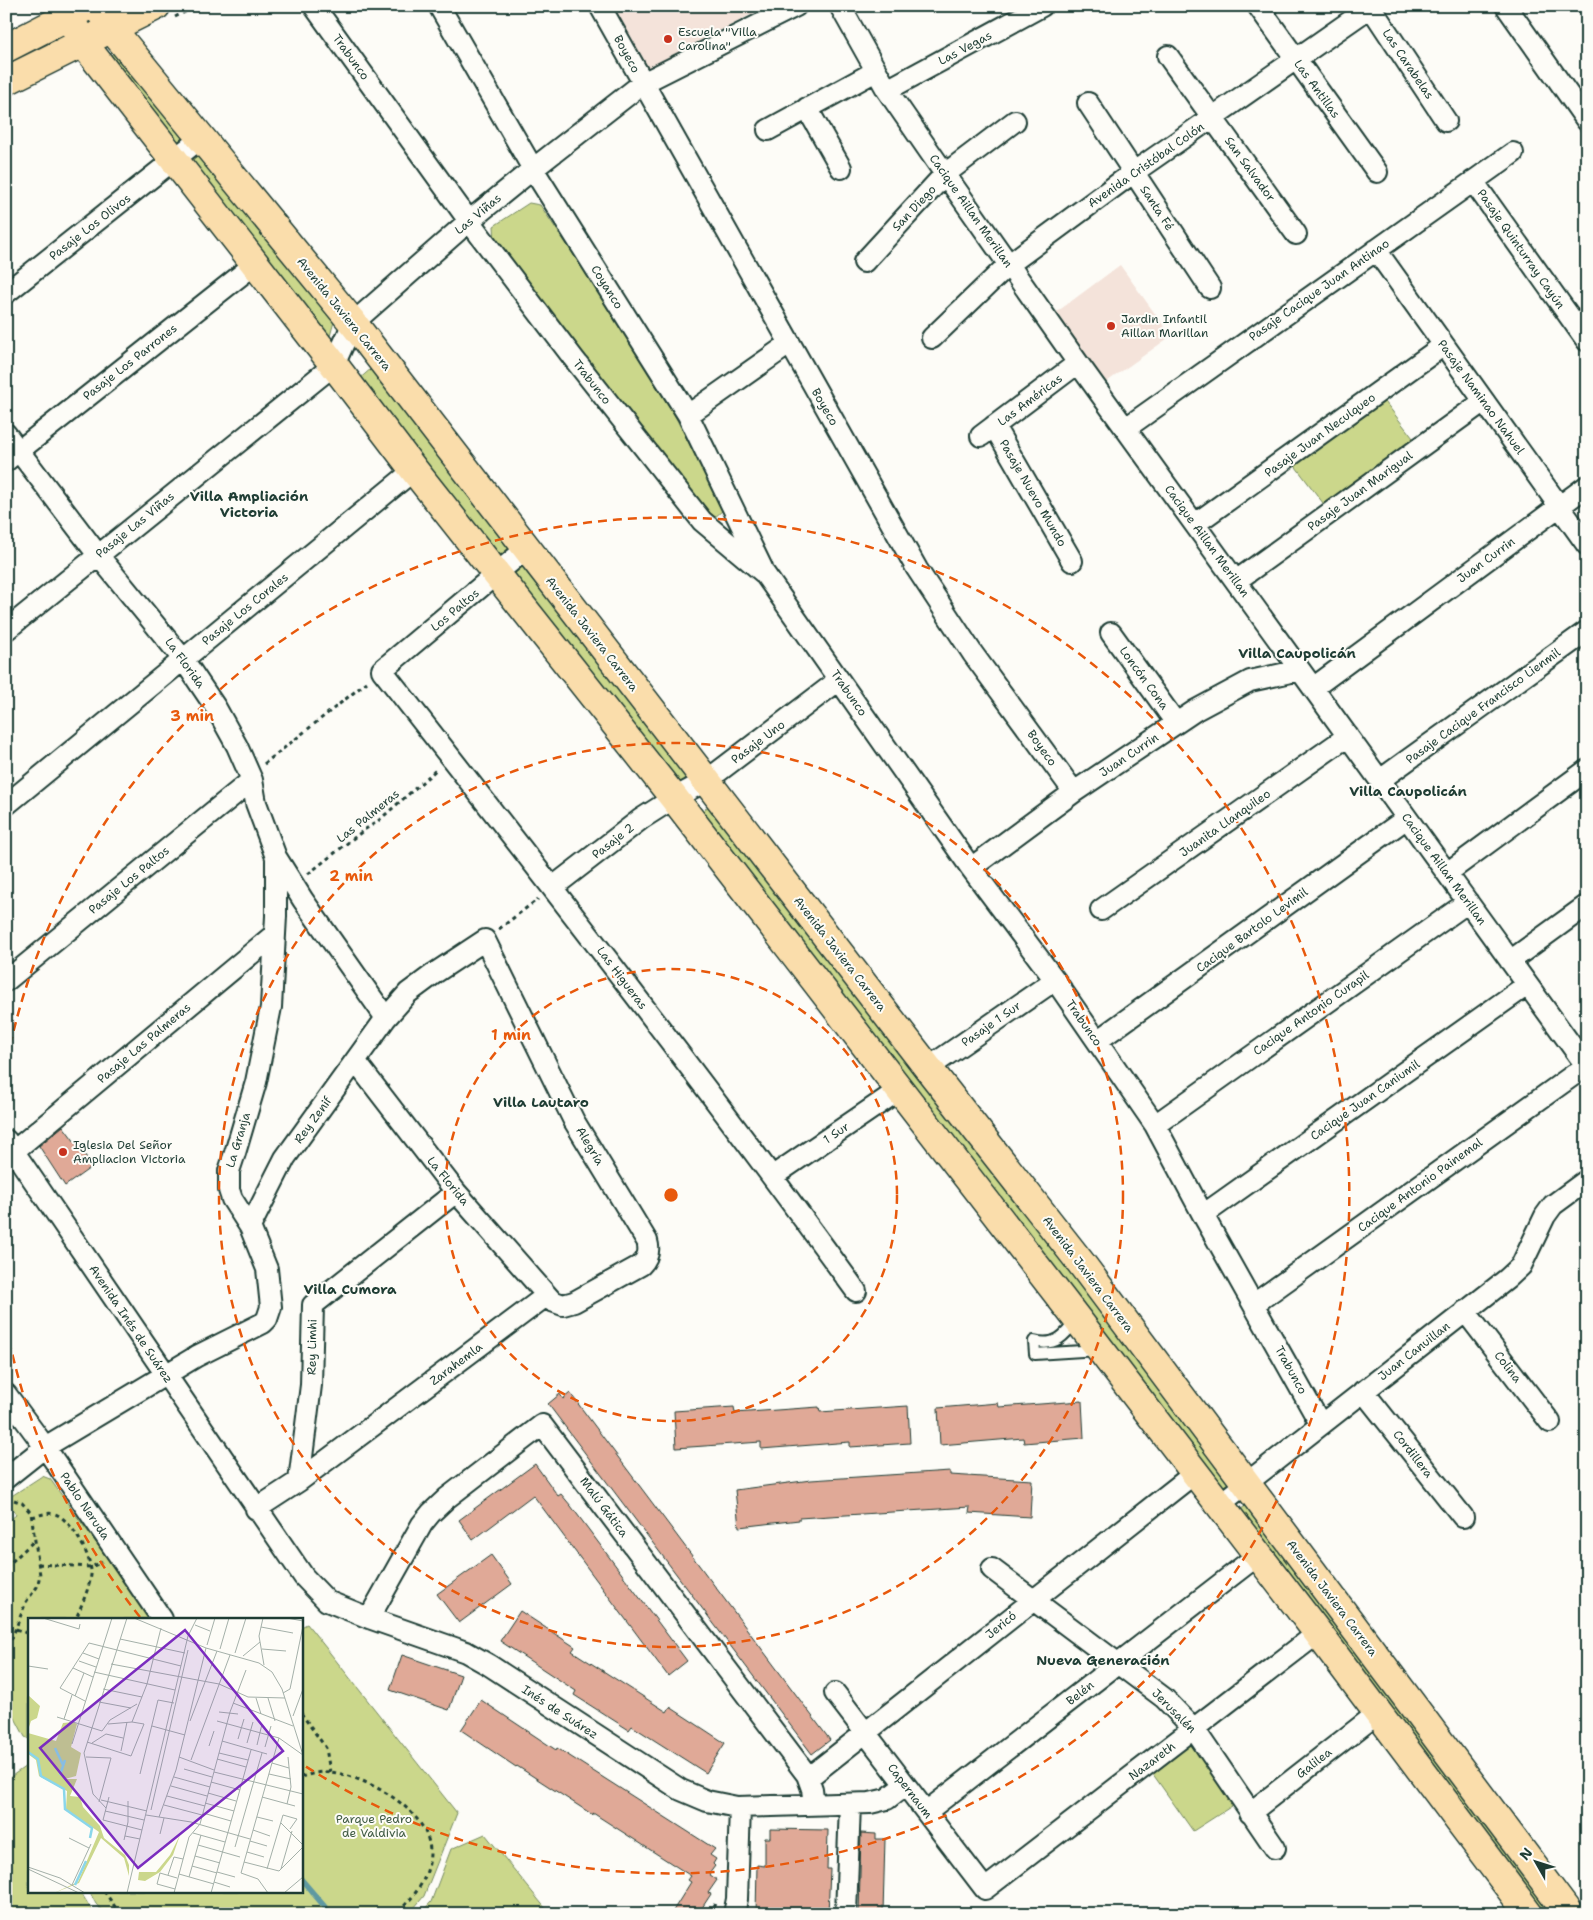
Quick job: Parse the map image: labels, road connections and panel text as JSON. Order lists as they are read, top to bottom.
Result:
{
  "streets": {
    "main road": ["Avenida Javiera Carrera"],
    "street": [
      "Las Vegas",
      "Boyeco",
      "Trabunco",
      "Las Carabelas",
      "Las Antillas",
      "Avenida Cristóbal Colón",
      "San Salvador",
      "San Diego",
      "Santa Fé",
      "Cacique Aillan Merillan",
      "Las Viñas",
      "Pasaje Los Olivos",
      "Pasaje Quinturray Cayún",
      "Coyanco",
      "Pasaje Cacique Juan Antinao",
      "Pasaje Los Parrones",
      "Pasaje Naminao Nahuel",
      "Las Américas",
      "Pasaje Juan Neculqueo",
      "Pasaje Juan Marigual",
      "Pasaje Nuevo Mundo",
      "Pasaje Las Viñas",
      "Juan Currin",
      "Pasaje Los Corales",
      "Los Paltos",
      "La Florida",
      "Loncón Cona",
      "Pasaje Cacique Francisco Lienmil",
      "Pasaje Uno",
      "Juanita Llanquileo",
      "Pasaje 2",
      "Pasaje Los Paltos",
      "Cacique Bartolo Levimil",
      "Las Higueras",
      "Cacique Antonio Curapil",
      "Pasaje 1 Sur",
      "Pasaje Las Palmeras",
      "Cacique Juan Caniumil",
      "Rey Zenif",
      "1 Sur",
      "La Granja",
      "Alegría",
      "Cacique Antonio Painemal",
      "Avenida Inés de Suárez",
      "Rey Limhi",
      "Juan Canuillan",
      "Zarahemla",
      "Colina",
      "Cordillera",
      "Pablo Neruda",
      "Malú Gática",
      "Jericó",
      "Belén",
      "Jerusalén",
      "Inés de Suárez",
      "Nazareth",
      "Galilea",
      "Capernaum"
    ],
    "path": ["Las Palmeras"]
  },
  "crossings": [
    ["Las Vegas", "Cacique Aillan Merillan"],
    ["Boyeco", "Las Viñas"],
    ["Boyeco", "Juan Currin"],
    ["Trabunco", "Las Viñas"],
    ["Trabunco", "Coyanco"],
    ["Trabunco", "Juan Currin"],
    ["Trabunco", "Pasaje Uno"],
    ["Trabunco", "Cacique Bartolo Levimil"],
    ["Trabunco", "Cacique Antonio Curapil"],
    ["Trabunco", "Pasaje 1 Sur"],
    ["Trabunco", "Cacique Juan Caniumil"],
    ["Trabunco", "Cacique Antonio Painemal"],
    ["Trabunco", "Juan Canuillan"],
    ["Las Carabelas", "Avenida Cristóbal Colón"],
    ["Las Antillas", "Avenida Cristóbal Colón"],
    ["Avenida Cristóbal Colón", "San Salvador"],
    ["Avenida Cristóbal Colón", "Santa Fé"],
    ["Avenida Cristóbal Colón", "Cacique Aillan Merillan"],
    ["San Diego", "Cacique Aillan Merillan"],
    ["Cacique Aillan Merillan", "Pasaje Cacique Juan Antinao"],
    ["Cacique Aillan Merillan", "Las Américas"],
    ["Cacique Aillan Merillan", "Pasaje Juan Neculqueo"],
    ["Cacique Aillan Merillan", "Pasaje Juan Marigual"],
    ["Cacique Aillan Merillan", "Juan Currin"],
    ["Cacique Aillan Merillan", "Pasaje Cacique Francisco Lienmil"],
    ["Cacique Aillan Merillan", "Juanita Llanquileo"],
    ["Cacique Aillan Merillan", "Cacique Bartolo Levimil"],
    ["Cacique Aillan Merillan", "Cacique Antonio Curapil"],
    ["Cacique Aillan Merillan", "Cacique Juan Caniumil"],
    ["Cacique Aillan Merillan", "Cacique Antonio Painemal"],
    ["Las Viñas", "Coyanco"],
    ["Las Viñas", "Avenida Javiera Carrera"],
    ["Las Viñas", "Pasaje Las Viñas"],
    ["Pasaje Los Olivos", "Avenida Javiera Carrera"],
    ["Pasaje Quinturray Cayún", "Pasaje Cacique Juan Antinao"],
    ["Pasaje Cacique Juan Antinao", "Pasaje Naminao Nahuel"],
    ["Avenida Javiera Carrera", "Los Paltos"],
    ["Avenida Javiera Carrera", "Pasaje Uno"],
    ["Avenida Javiera Carrera", "Pasaje 1 Sur"],
    ["Avenida Javiera Carrera", "Juan Canuillan"],
    ["Pasaje Los Parrones", "La Florida"],
    ["Pasaje Naminao Nahuel", "Pasaje Juan Neculqueo"],
    ["Pasaje Naminao Nahuel", "Pasaje Juan Marigual"],
    ["Pasaje Naminao Nahuel", "Juan Currin"],
    ["Las Américas", "Pasaje Nuevo Mundo"],
    ["Pasaje Las Viñas", "La Florida"],
    ["Juan Currin", "Loncón Cona"],
    ["Pasaje Los Corales", "La Florida"],
    ["Los Paltos", "Las Higueras"],
    ["La Florida", "Las Palmeras"],
    ["La Florida", "Pasaje Los Paltos"],
    ["La Florida", "Rey Zenif"],
    ["La Florida", "La Granja"],
    ["La Florida", "Alegría"],
    ["La Florida", "Rey Limhi"],
    ["La Florida", "Zarahemla"],
    ["Pasaje Uno", "Pasaje 2"],
    ["Las Palmeras", "Las Higueras"],
    ["Pasaje 2", "Las Higueras"],
    ["Las Higueras", "1 Sur"],
    ["Pasaje Las Palmeras", "La Granja"],
    ["Pasaje Las Palmeras", "Avenida Inés de Suárez"],
    ["Rey Zenif", "La Granja"],
    ["La Granja", "Avenida Inés de Suárez"],
    ["La Granja", "Pablo Neruda"],
    ["Alegría", "Zarahemla"],
    ["Avenida Inés de Suárez", "Zarahemla"],
    ["Avenida Inés de Suárez", "Inés de Suárez"],
    ["Rey Limhi", "Zarahemla"],
    ["Juan Canuillan", "Colina"],
    ["Juan Canuillan", "Cordillera"],
    ["Zarahemla", "Inés de Suárez"],
    ["Malú Gática", "Jericó"],
    ["Malú Gática", "Inés de Suárez"],
    ["Jericó", "Jerusalén"],
    ["Jericó", "Capernaum"],
    ["Belén", "Jerusalén"],
    ["Belén", "Capernaum"],
    ["Jerusalén", "Nazareth"],
    ["Jerusalén", "Galilea"],
    ["Inés de Suárez", "Capernaum"],
    ["Nazareth", "Capernaum"]
  ],
  "districts": [
    "Villa Ampliación Victoria",
    "Villa Caupolicán",
    "Villa Caupolicán",
    "Villa Lautaro",
    "Villa Cumora",
    "Nueva Generación"
  ],
  "parks": ["Parque Pedro de Valdivia"],
  "places": ["Escuela \"Villa Carolina\"", "Jardin Infantil Aillan Marillan", "Iglesia Del Señor Ampliacion Victoria"],
  "north": "top left",
  "rings": ["3 min", "2 min", "1 min"]
}
